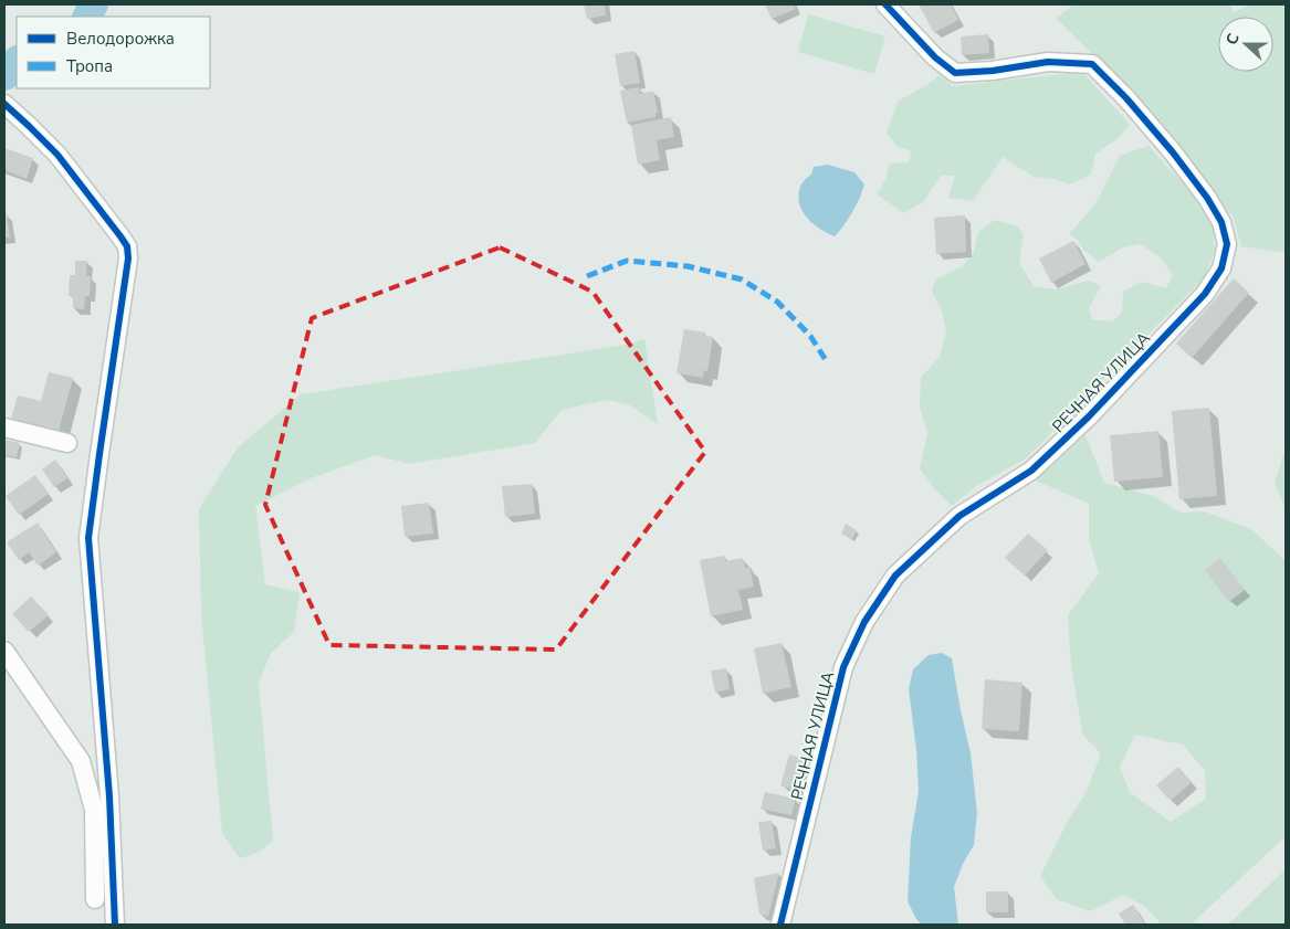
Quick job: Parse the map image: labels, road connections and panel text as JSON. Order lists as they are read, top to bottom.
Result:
{
  "streets": {
    "street": ["РЕЧНАЯ УЛИЦА"]
  },
  "legend": ["Велодорожка", "Тропа"],
  "north": "left"
}
